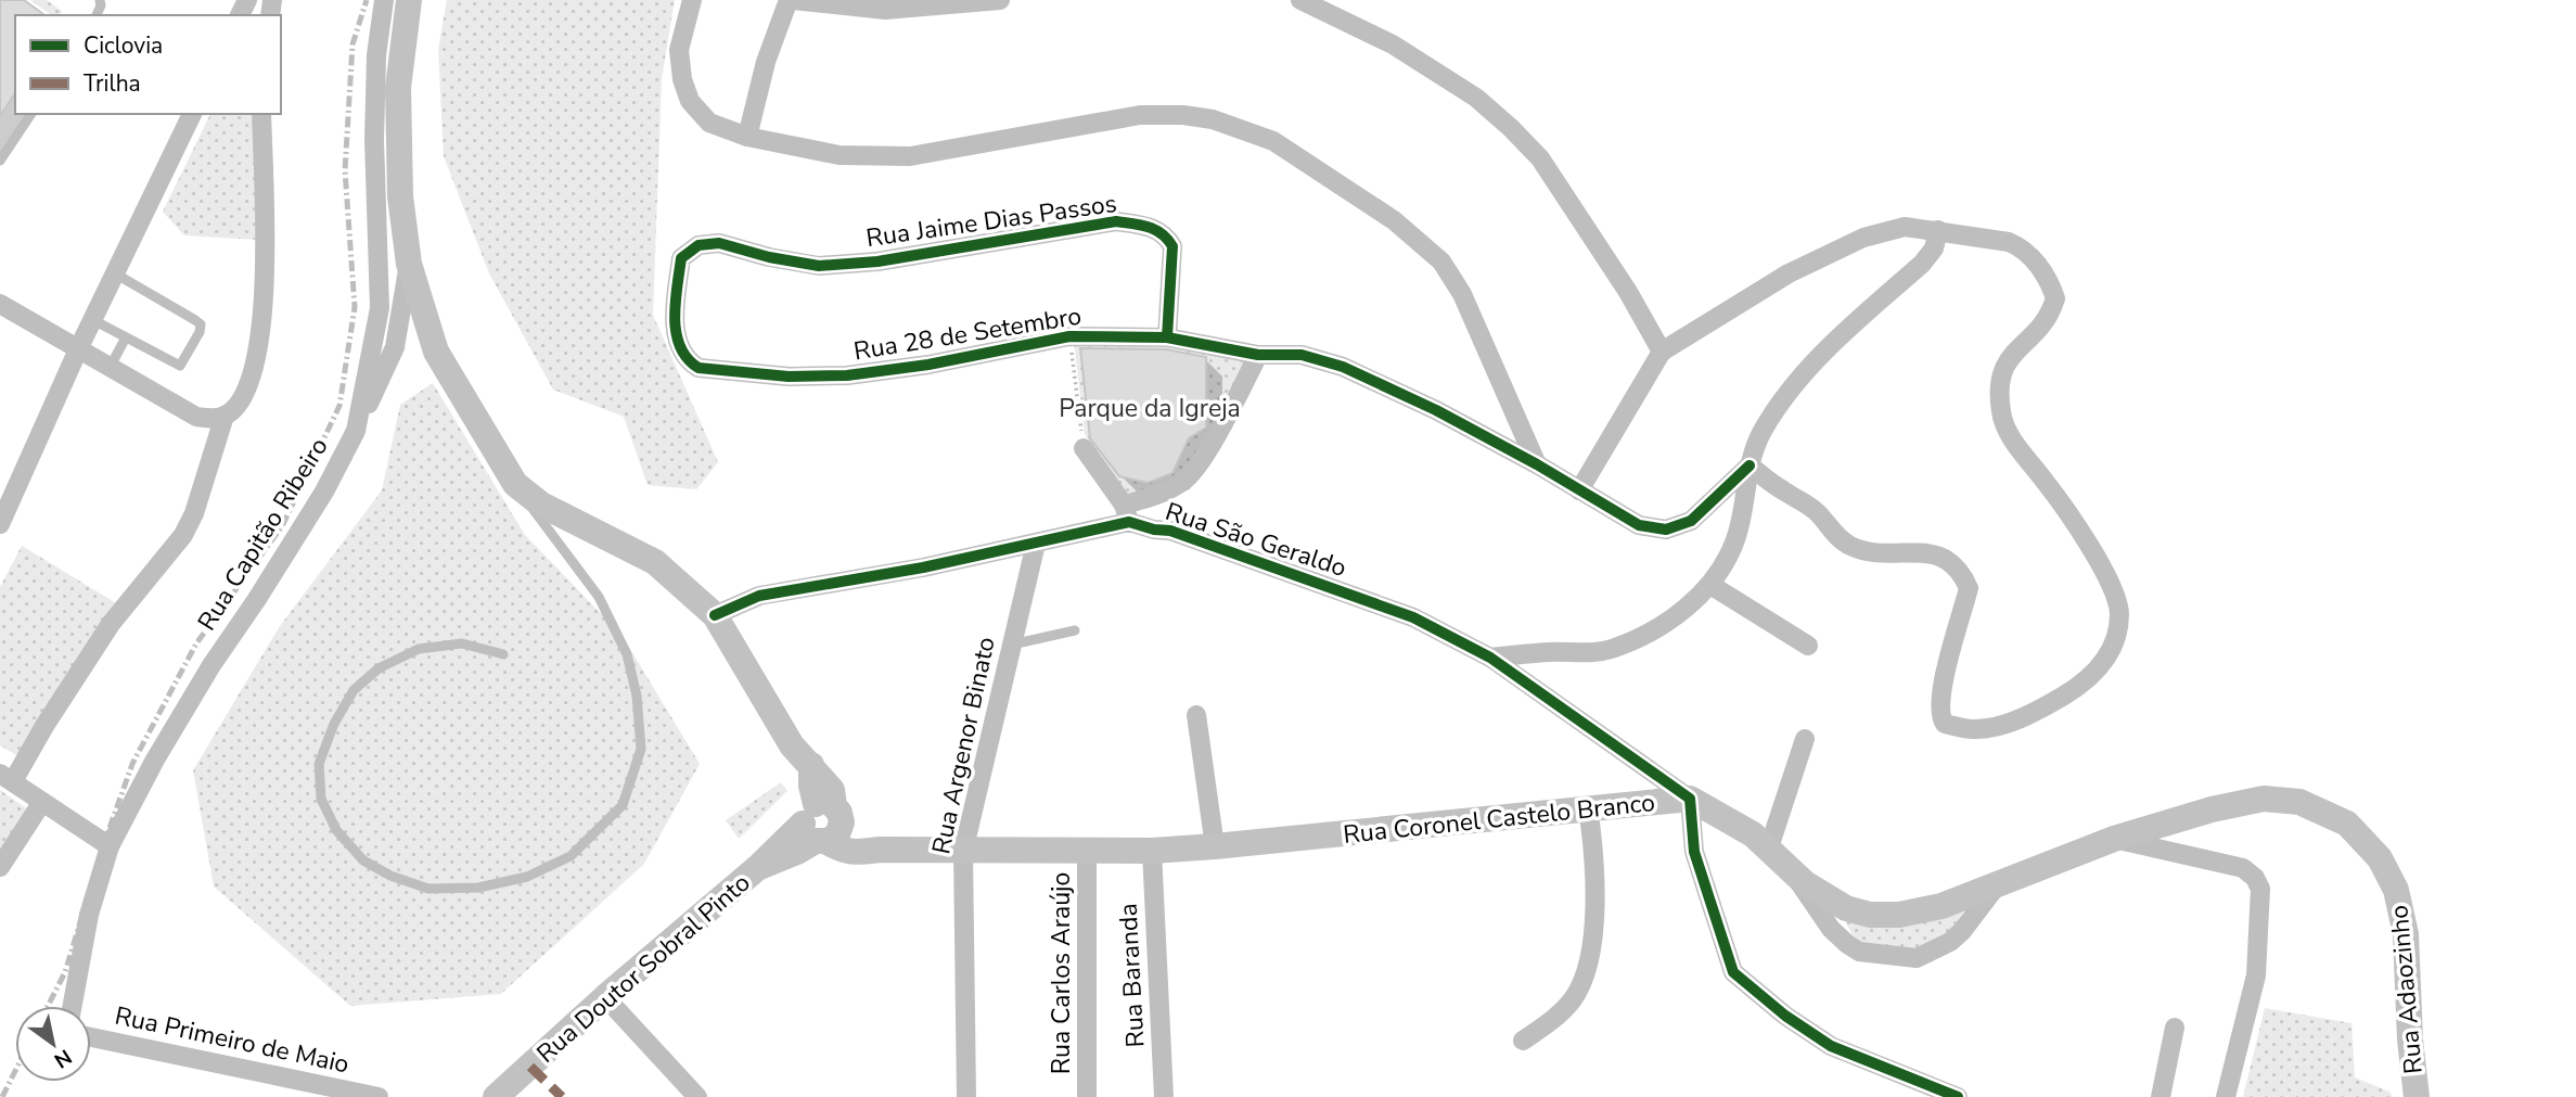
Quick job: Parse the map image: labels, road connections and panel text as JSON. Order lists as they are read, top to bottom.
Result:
{
  "streets": {
    "main road": ["Rua Coronel Castelo Branco", "Rua Doutor Sobral Pinto", "Rua Adaozinho"],
    "street": [
      "Rua Jaime Dias Passos",
      "Rua 28 de Setembro",
      "Rua Capitão Ribeiro",
      "Rua São Geraldo",
      "Rua Argenor Binato",
      "Rua Carlos Araújo",
      "Rua Baranda",
      "Rua Primeiro de Maio"
    ]
  },
  "crossings": [
    ["Rua Jaime Dias Passos", "Rua 28 de Setembro"],
    ["Rua São Geraldo", "Rua Argenor Binato"],
    ["Rua São Geraldo", "Rua Coronel Castelo Branco"],
    ["Rua Argenor Binato", "Rua Coronel Castelo Branco"],
    ["Rua Coronel Castelo Branco", "Rua Doutor Sobral Pinto"],
    ["Rua Coronel Castelo Branco", "Rua Carlos Araújo"],
    ["Rua Coronel Castelo Branco", "Rua Baranda"],
    ["Rua Coronel Castelo Branco", "Rua Adaozinho"]
  ],
  "parks": ["Parque da Igreja"],
  "legend": ["Ciclovia", "Trilha"],
  "north": "bottom right"
}
